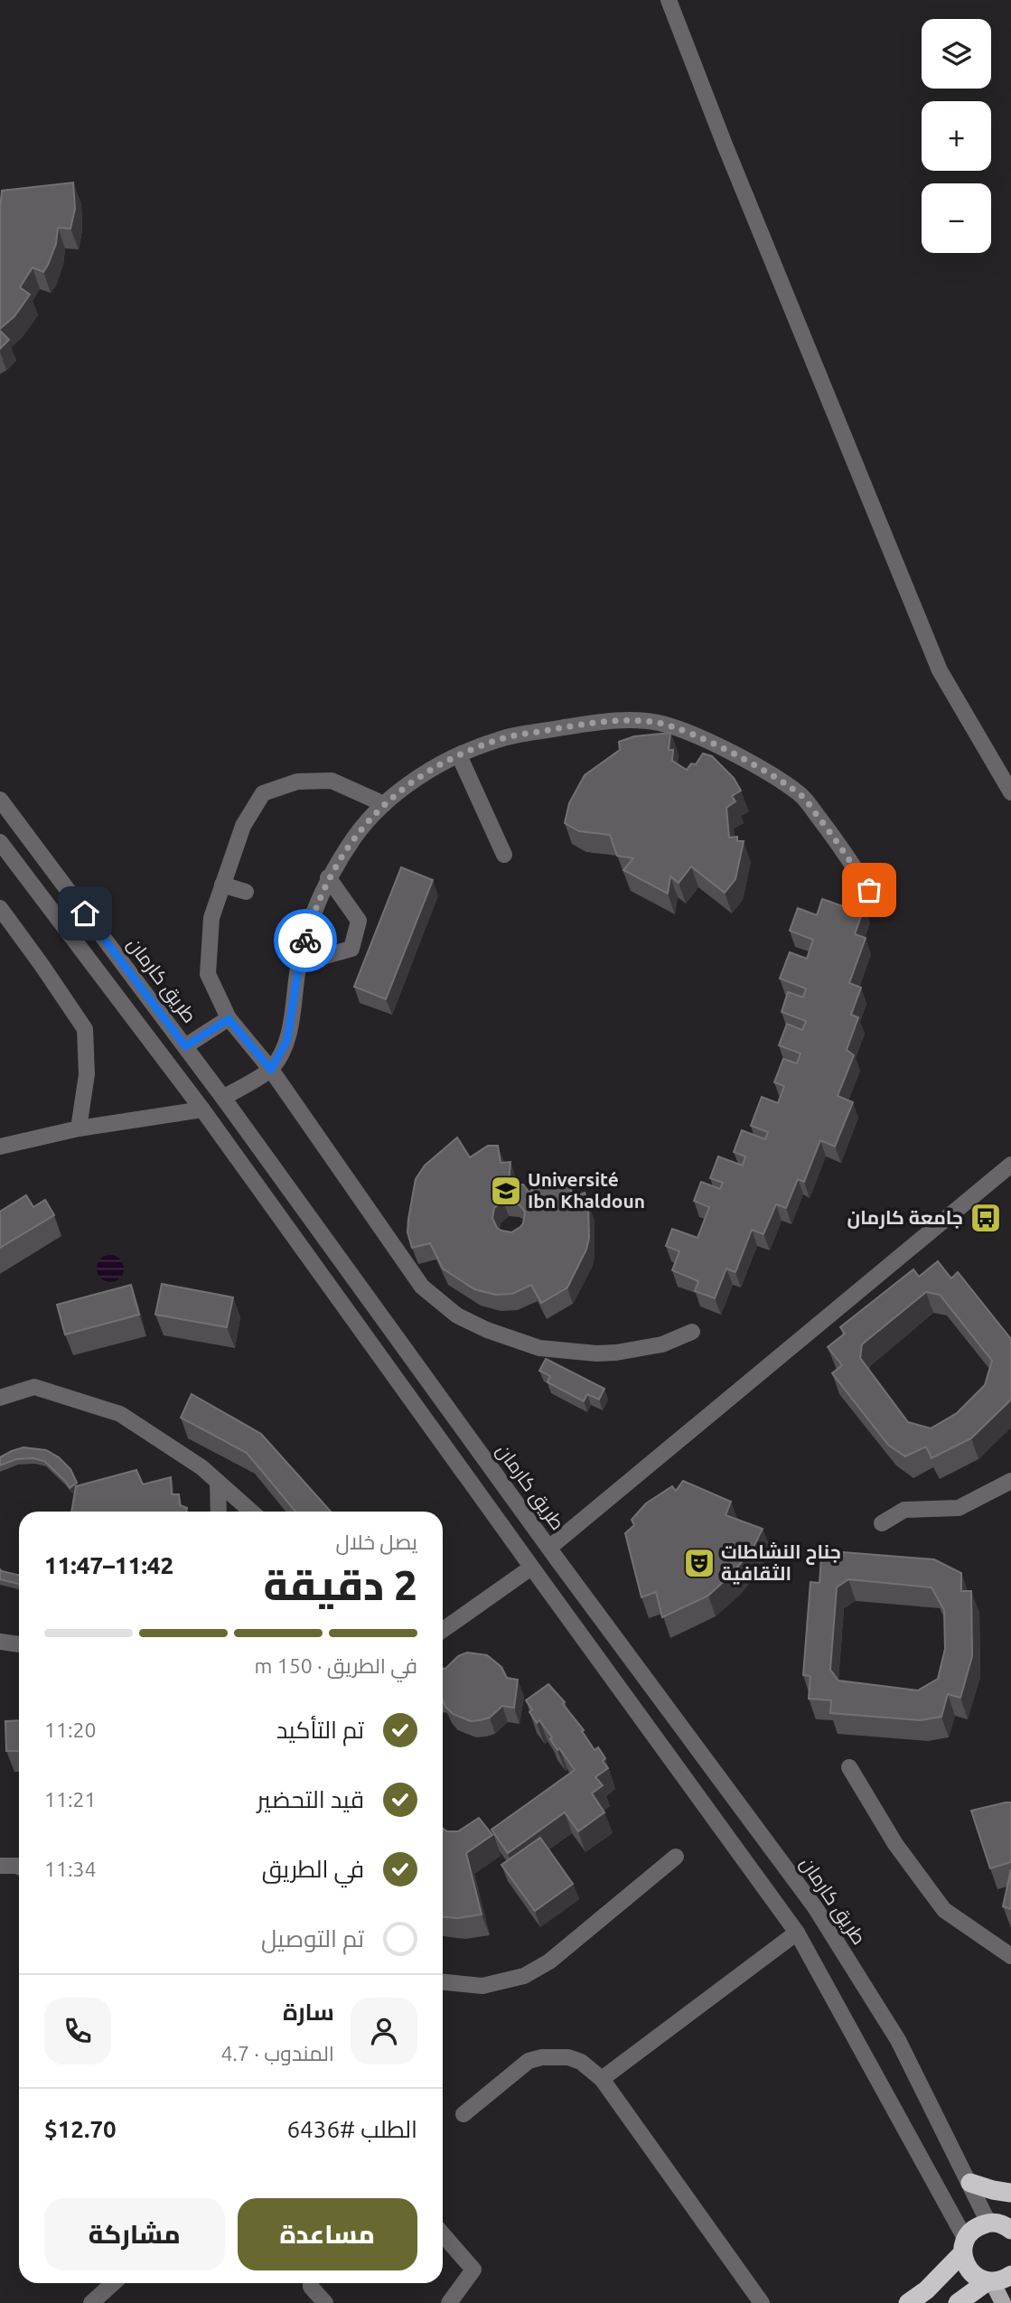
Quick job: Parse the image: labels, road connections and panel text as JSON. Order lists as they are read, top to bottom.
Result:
{
  "streets": {
    "street": ["طريق كارمان"]
  },
  "places": {
    "school or university": ["Université Ibn Khaldoun"],
    "bus stop": ["جامعة كارمان"],
    "theatre": ["جناح النشاطات الثقافية"]
  },
  "page": {
    "map_buttons": ["+", "−"],
    "heading": ["2 دقيقة", "يصل خلال", "11:42–11:47"],
    "panel": [
      "سارة",
      "المندوب · 4.7",
      "الطلب #6436",
      "$12.70"
    ],
    "bar": "في الطريق · 150 m",
    "list": [
      ["تم التأكيد", "11:20"],
      ["قيد التحضير", "11:21"],
      ["في الطريق", "11:34"],
      "تم التوصيل"
    ],
    "buttons": ["مساعدة", "مشاركة"]
  }
}
